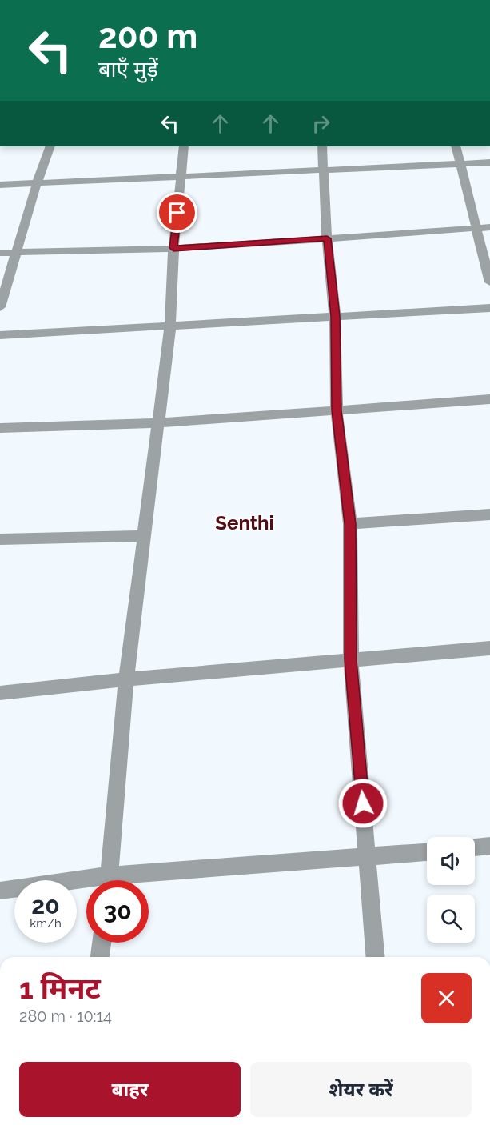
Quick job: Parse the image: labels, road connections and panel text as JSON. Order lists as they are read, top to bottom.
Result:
{
  "districts": ["Senthi"],
  "page": {
    "turn": ["200 m", "बाएँ मुड़ें"],
    "speed": "20 km/h",
    "limit": "30",
    "heading": ["1 मिनट", "280 m · 10:14"],
    "buttons": ["बाहर", "शेयर करें"]
  }
}
